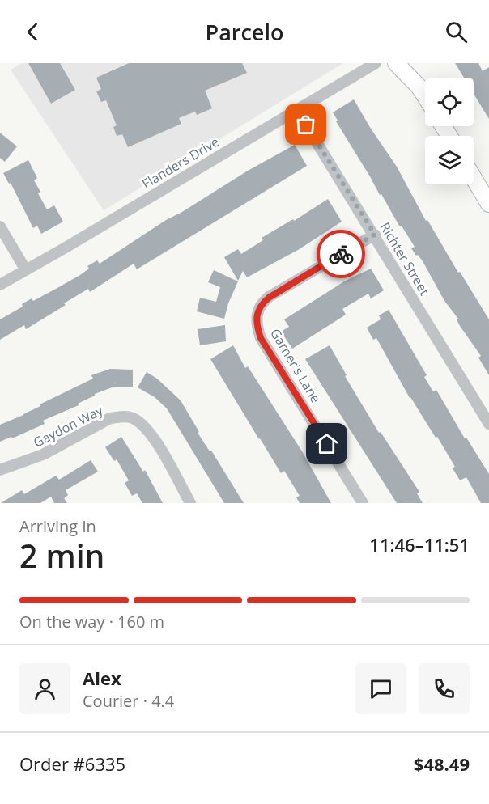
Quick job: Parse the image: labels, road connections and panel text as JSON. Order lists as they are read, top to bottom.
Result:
{
  "streets": {
    "street": [
      "Flanders Drive",
      "Richter Street",
      "Garner's Lane",
      "Gaydon Way"
    ]
  },
  "crossings": [
    ["Flanders Drive", "Richter Street"],
    ["Richter Street", "Garner's Lane"]
  ],
  "page": {
    "header": "Parcelo",
    "heading": ["2 min", "Arriving in", "11:46–11:51"],
    "panel": [
      "Alex",
      "Courier · 4.4",
      "Order #6335",
      "$48.49"
    ],
    "bar": "On the way · 160 m"
  }
}
